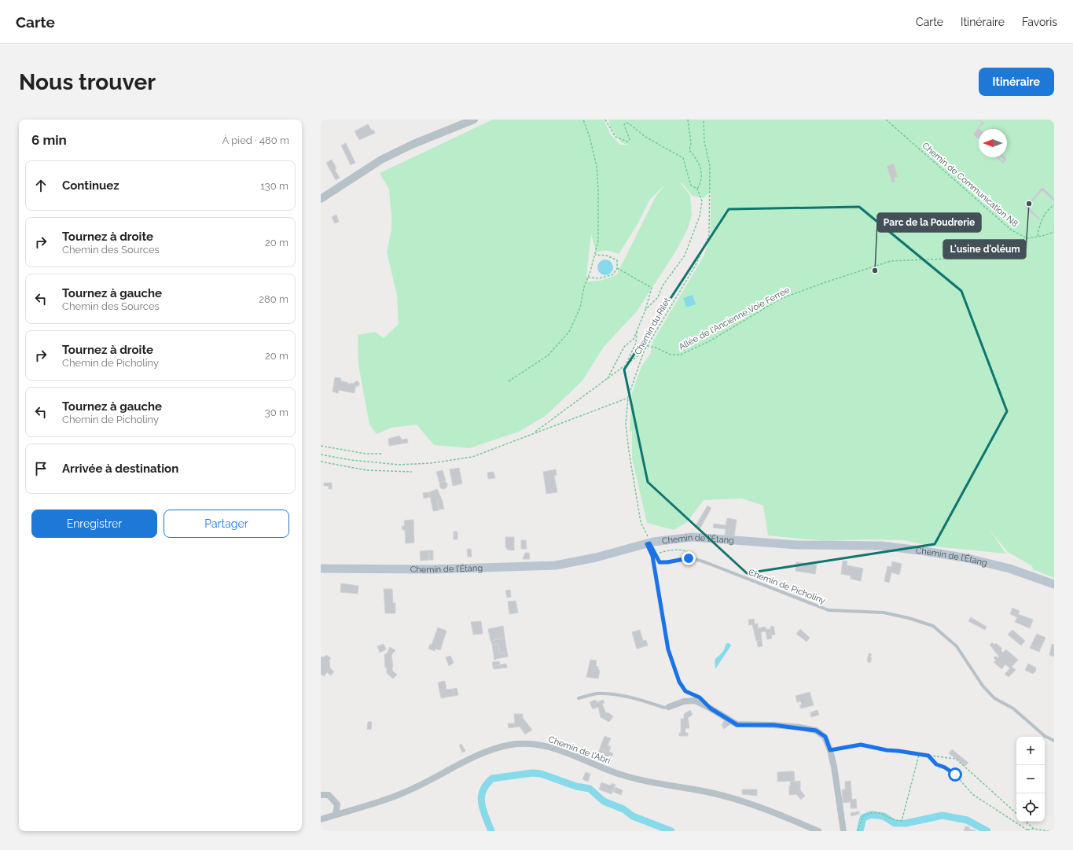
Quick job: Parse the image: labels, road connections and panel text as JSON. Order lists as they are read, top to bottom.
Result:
{
  "streets": {
    "main road": ["Chemin de l’Étang"],
    "street": ["Chemin de l'Abri"],
    "lane": ["Chemin de Picholiny"],
    "path": ["Chemin de Communication N8", "Allée de l'Ancienne Voie Ferrée", "Chemin du Rilet"]
  },
  "crossings": [
    ["Chemin de Communication N8", "Allée de l'Ancienne Voie Ferrée"],
    ["Allée de l'Ancienne Voie Ferrée", "Chemin du Rilet"],
    ["Chemin du Rilet", "Chemin de l’Étang"],
    ["Chemin du Rilet", "Chemin de Picholiny"],
    ["Chemin de l’Étang", "Chemin de Picholiny"]
  ],
  "places": ["L'usine d'oléum", "Parc de la Poudrerie"],
  "north": "left",
  "page": {
    "header": "Carte",
    "nav": ["Carte", "Itinéraire", "Favoris"],
    "buttons": [
      "Itinéraire",
      ["Enregistrer", "Partager"]
    ],
    "title": "Nous trouver",
    "heading": ["6 min", "À pied · 480 m"],
    "list": [
      ["Continuez", "130 m"],
      ["Tournez à droite", "Chemin des Sources", "20 m"],
      ["Tournez à gauche", "Chemin des Sources", "280 m"],
      ["Tournez à droite", "Chemin de Picholiny", "20 m"],
      ["Tournez à gauche", "Chemin de Picholiny", "30 m"],
      "Arrivée à destination"
    ],
    "map_buttons": ["+", "−"]
  }
}
